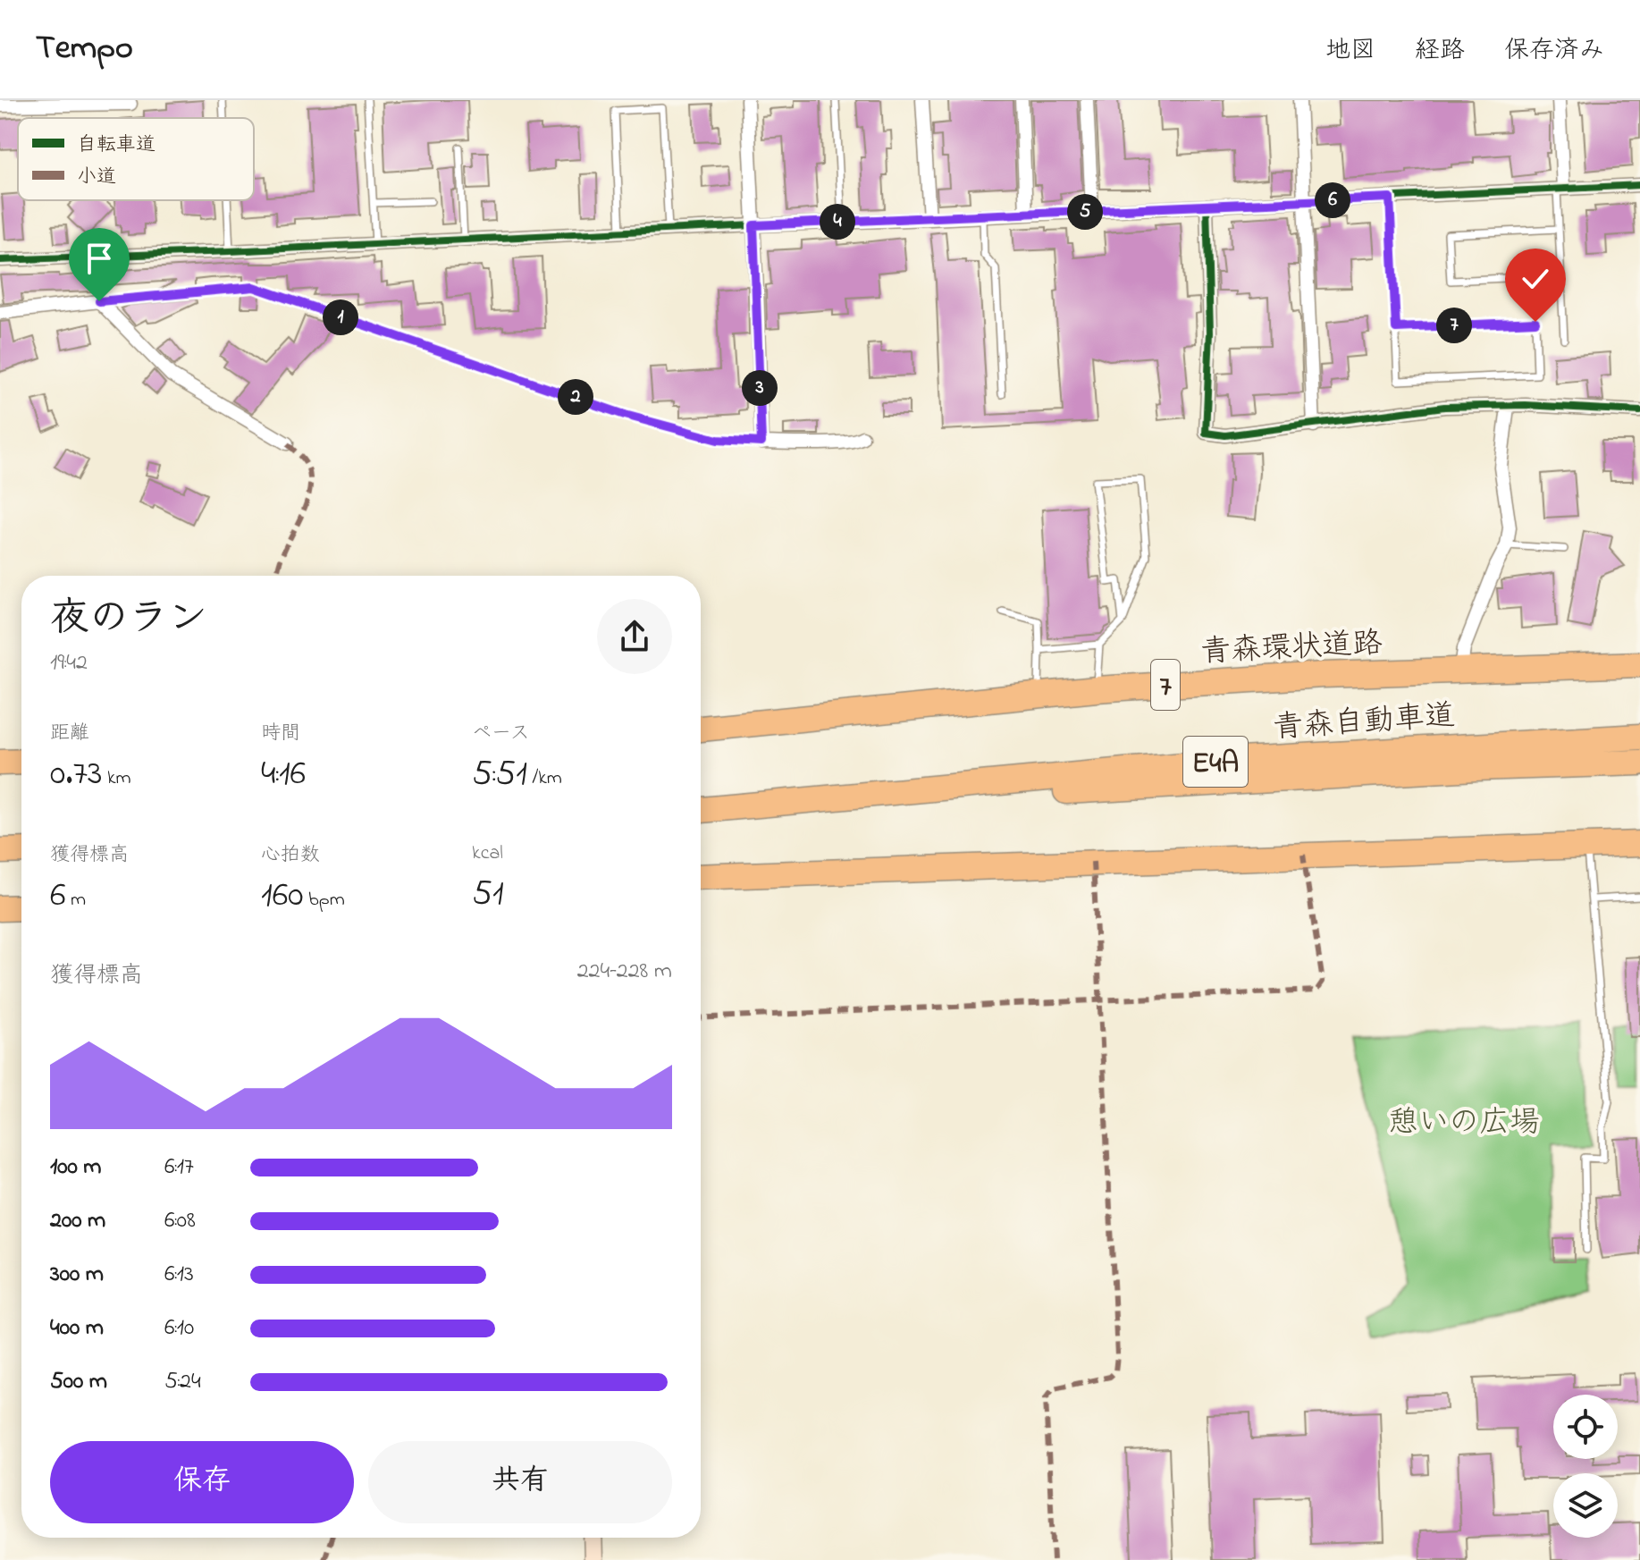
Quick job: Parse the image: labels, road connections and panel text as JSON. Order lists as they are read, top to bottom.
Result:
{
  "streets": {
    "highway": [
      "青森環状道路",
      "7",
      "青森自動車道",
      "E4A"
    ]
  },
  "parks": ["憩いの広場"],
  "legend": ["自転車道", "小道"],
  "page": {
    "header": "Tempo",
    "nav": ["地図", "経路", "保存済み"],
    "pins": [
      "6",
      "5",
      "4",
      "1",
      "7",
      "3",
      "2"
    ],
    "heading": ["夜のラン", "19:42"],
    "stats": [
      ["距離", "0.73 km"],
      ["時間", "4:16"],
      ["ペース", "5:51 /km"],
      ["獲得標高", "6 m"],
      ["心拍数", "160 bpm"],
      ["kcal", "51"]
    ],
    "chart": ["獲得標高", "224–228 m"],
    "list": [
      {
        "name": "100 m",
        "note": "6:17"
      },
      {
        "name": "200 m",
        "note": "6:08"
      },
      {
        "name": "300 m",
        "note": "6:13"
      },
      {
        "name": "400 m",
        "note": "6:10"
      },
      {
        "name": "500 m",
        "note": "5:24"
      }
    ],
    "buttons": ["保存", "共有"]
  }
}
